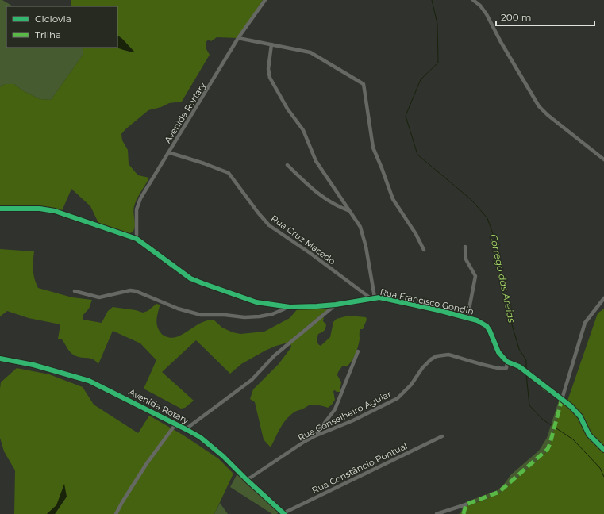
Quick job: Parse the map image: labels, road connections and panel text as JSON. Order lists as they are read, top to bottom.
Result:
{
  "streets": {
    "street": [
      "Avenida Rortary",
      "Rua Cruz Macedo",
      "Rua Francisco Gondin",
      "Avenida Rotary",
      "Rua Conselheiro Aguiar",
      "Rua Constâncio Pontual"
    ]
  },
  "crossings": [
    ["Avenida Rortary", "Rua Cruz Macedo"],
    ["Avenida Rortary", "Rua Francisco Gondin"],
    ["Rua Cruz Macedo", "Rua Francisco Gondin"],
    ["Rua Francisco Gondin", "Rua Conselheiro Aguiar"],
    ["Avenida Rotary", "Rua Conselheiro Aguiar"],
    ["Avenida Rotary", "Rua Constâncio Pontual"]
  ],
  "water": ["Córrego das Areias"],
  "legend": ["Ciclovia", "Trilha"],
  "scale_bar": "200 m"
}
